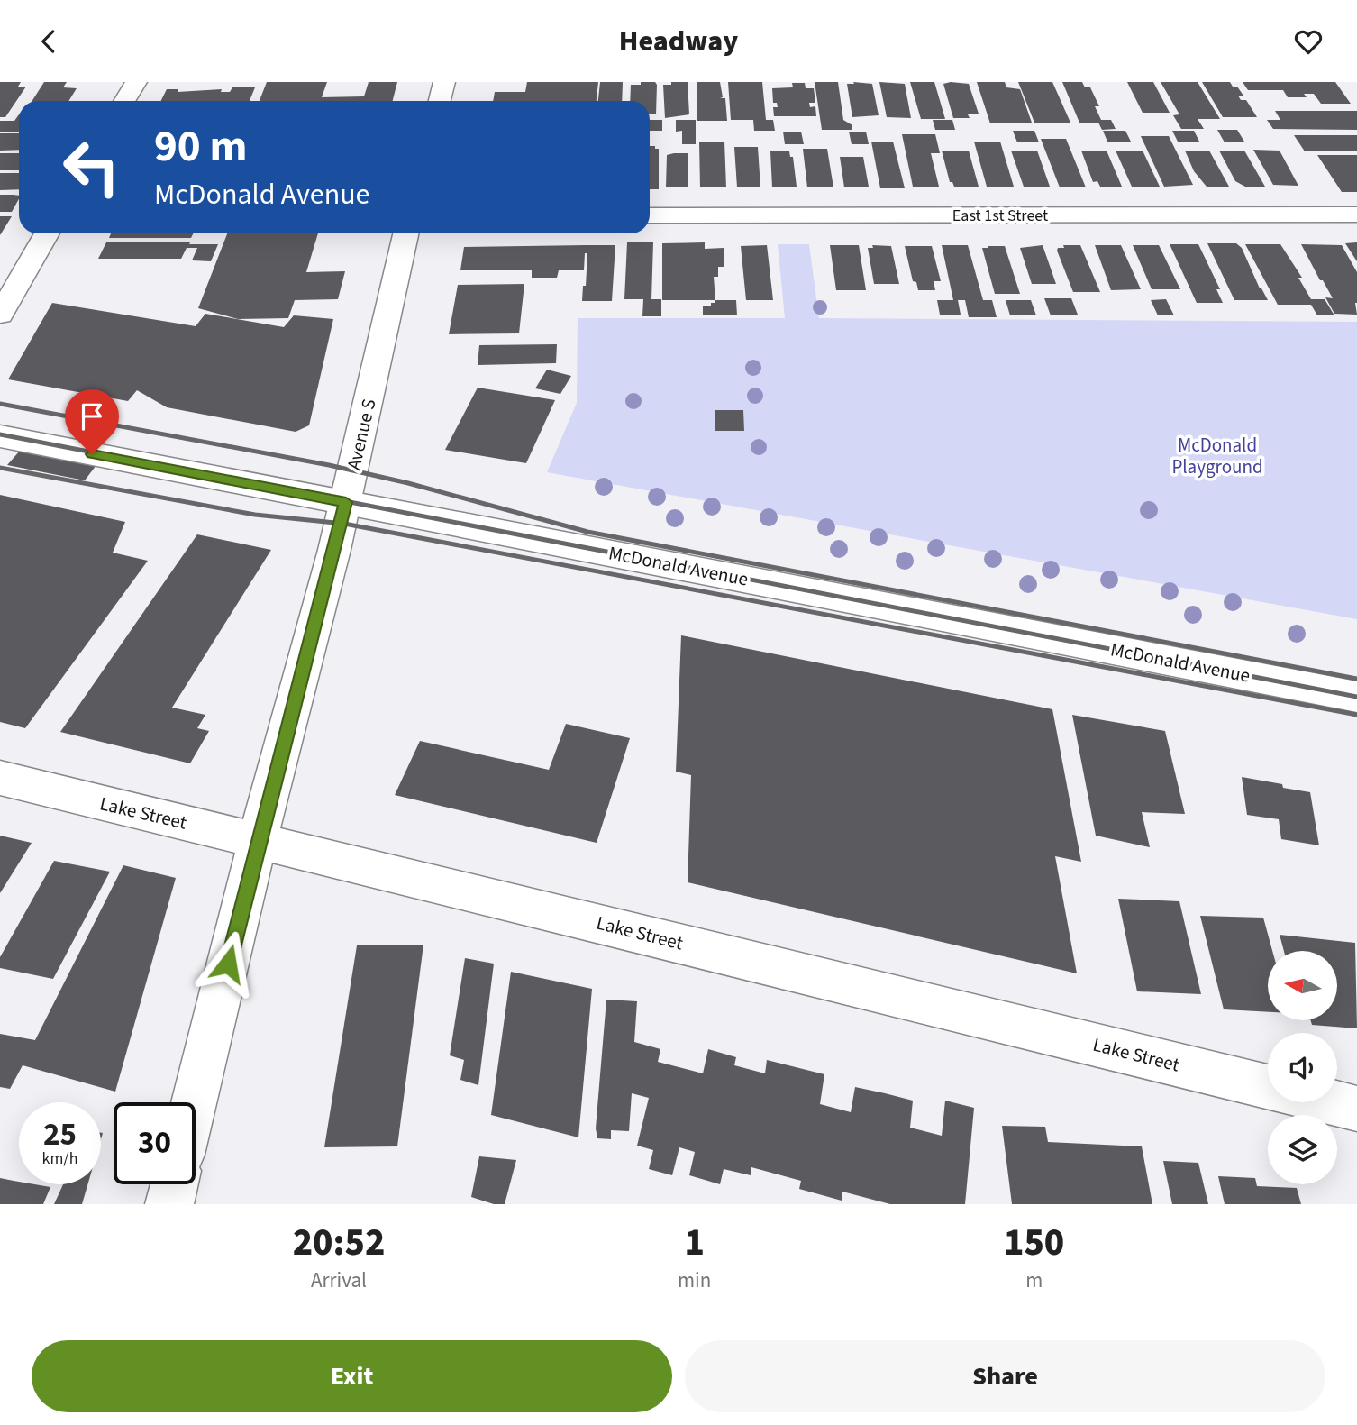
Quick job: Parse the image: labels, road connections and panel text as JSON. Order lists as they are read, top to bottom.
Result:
{
  "streets": {
    "street": [
      "East 1st Street",
      "Avenue S",
      "McDonald Avenue",
      "Lake Street"
    ]
  },
  "crossings": [
    ["Avenue S", "McDonald Avenue"],
    ["Avenue S", "Lake Street"]
  ],
  "parks": ["McDonald Playground"],
  "north": "left",
  "page": {
    "header": "Headway",
    "turn": ["90 m", "McDonald Avenue"],
    "speed": "25 km/h",
    "limit": "30",
    "eta": [
      "20:52",
      "Arrival",
      "1",
      "min",
      "150",
      "m"
    ],
    "buttons": ["Exit", "Share"]
  }
}
